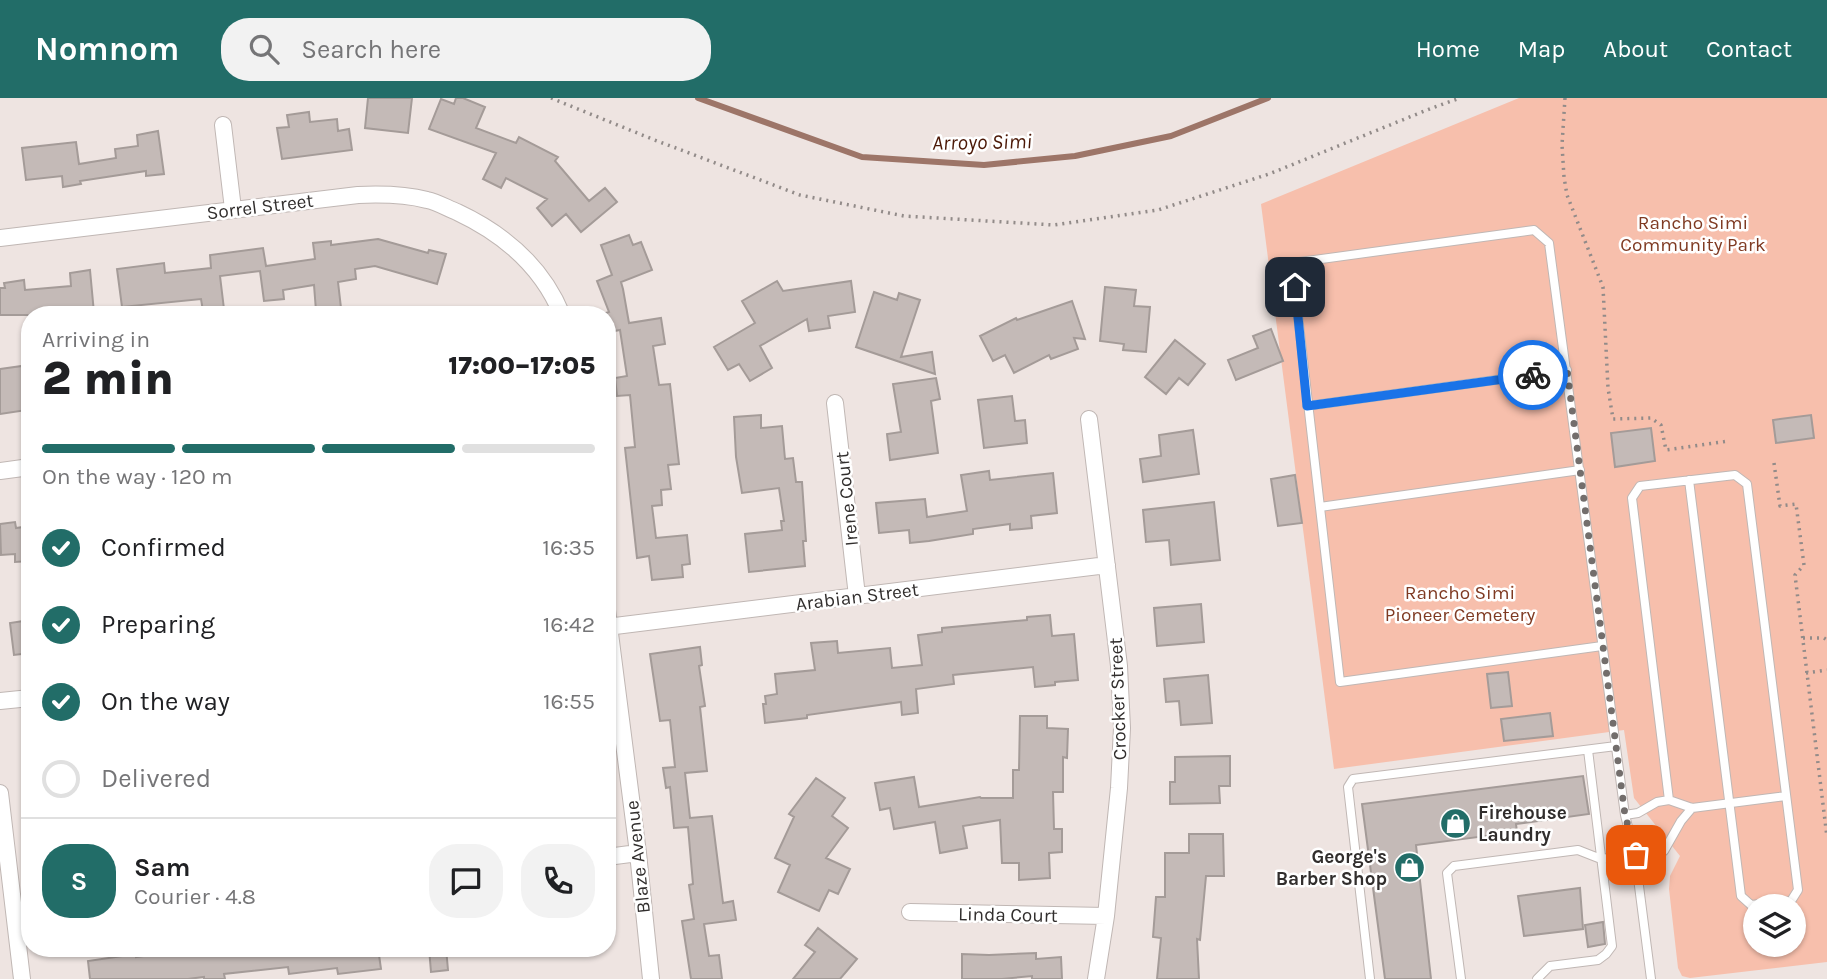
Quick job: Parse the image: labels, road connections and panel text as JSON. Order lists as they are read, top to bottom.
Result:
{
  "streets": {
    "street": [
      "Sorrel Street",
      "Irene Court",
      "Arabian Street",
      "Crocker Street",
      "Blaze Avenue",
      "Linda Court"
    ]
  },
  "crossings": [
    ["Irene Court", "Arabian Street"],
    ["Arabian Street", "Crocker Street"],
    ["Crocker Street", "Linda Court"]
  ],
  "water": ["Arroyo Simi"],
  "parks": ["Rancho Simi Community Park", "Rancho Simi Pioneer Cemetery"],
  "places": {
    "shop": ["Firehouse Laundry", "George's Barber Shop"]
  },
  "page": {
    "header": "Nomnom",
    "search": "Search here",
    "nav": [
      "Home",
      "Map",
      "About",
      "Contact"
    ],
    "heading": ["2 min", "Arriving in", "17:00–17:05"],
    "panel": ["Sam", "Courier · 4.8"],
    "bar": "On the way · 120 m",
    "list": [
      ["Confirmed", "16:35"],
      ["Preparing", "16:42"],
      ["On the way", "16:55"],
      "Delivered"
    ],
    "round": "S"
  }
}
